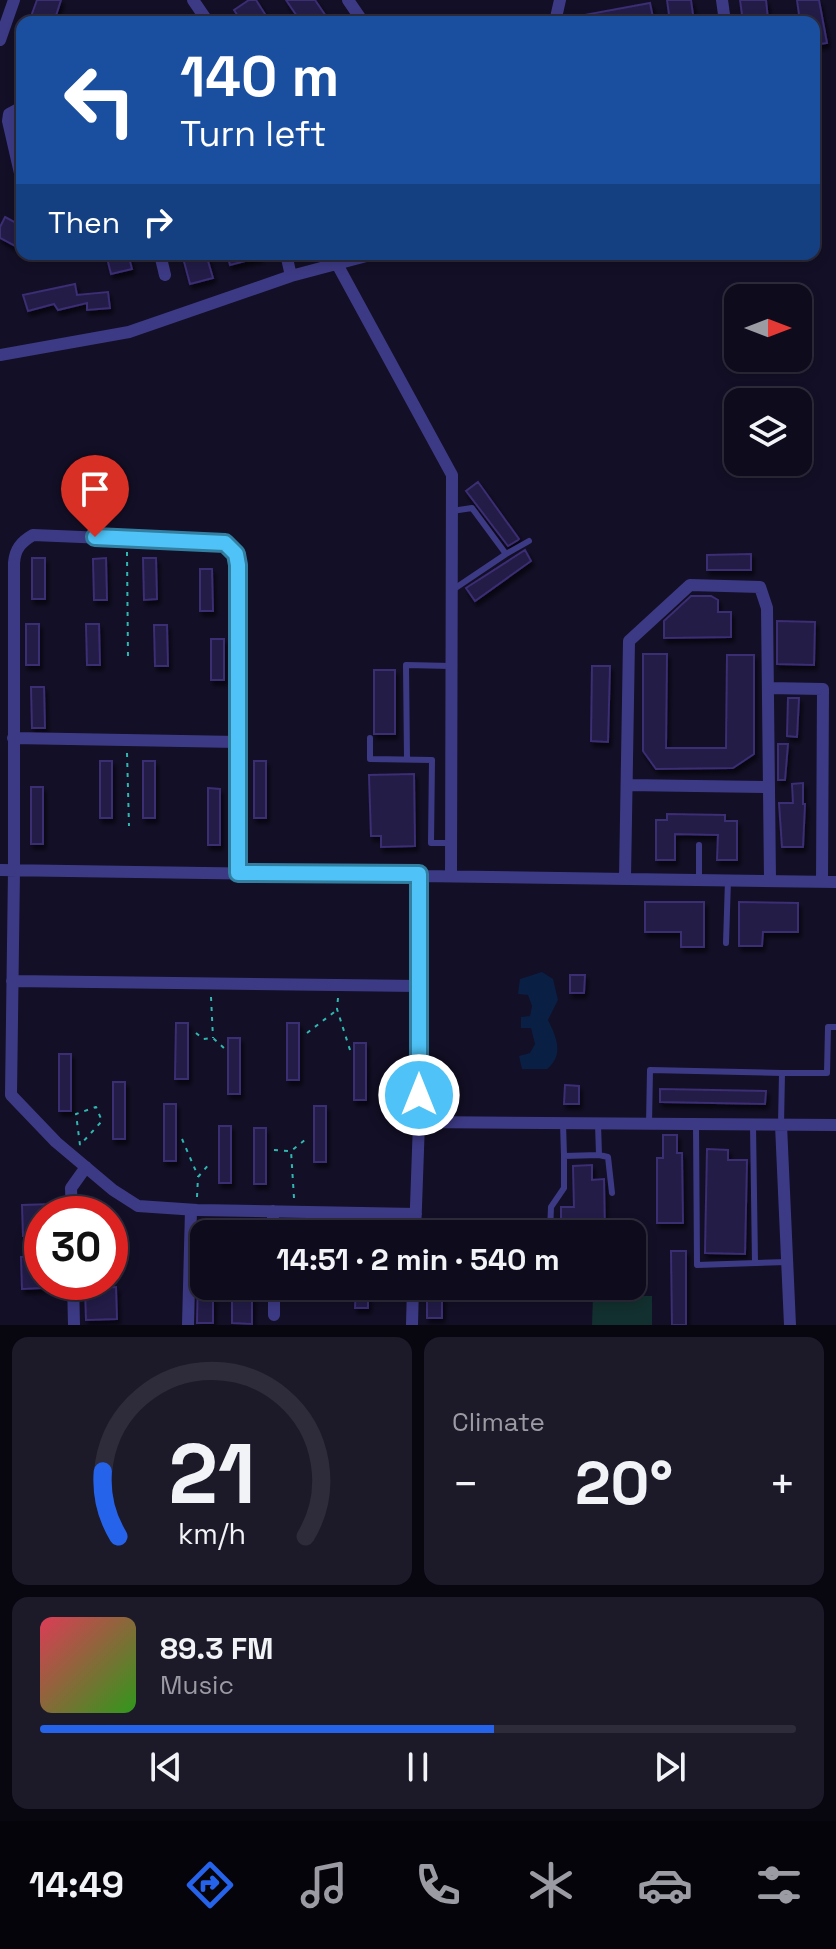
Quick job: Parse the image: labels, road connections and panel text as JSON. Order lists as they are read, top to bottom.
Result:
{
  "north": "right",
  "page": {
    "turn": ["140 m", "Turn left"],
    "then": "Then",
    "limit": "30",
    "trip": "14:51 · 2 min · 540 m",
    "tile": "Climate",
    "heat": ["−", "20°", "+"],
    "song": ["89.3 FM", "Music"],
    "tabs": "14:49",
    "gauge": ["21", "km/h"]
  }
}
